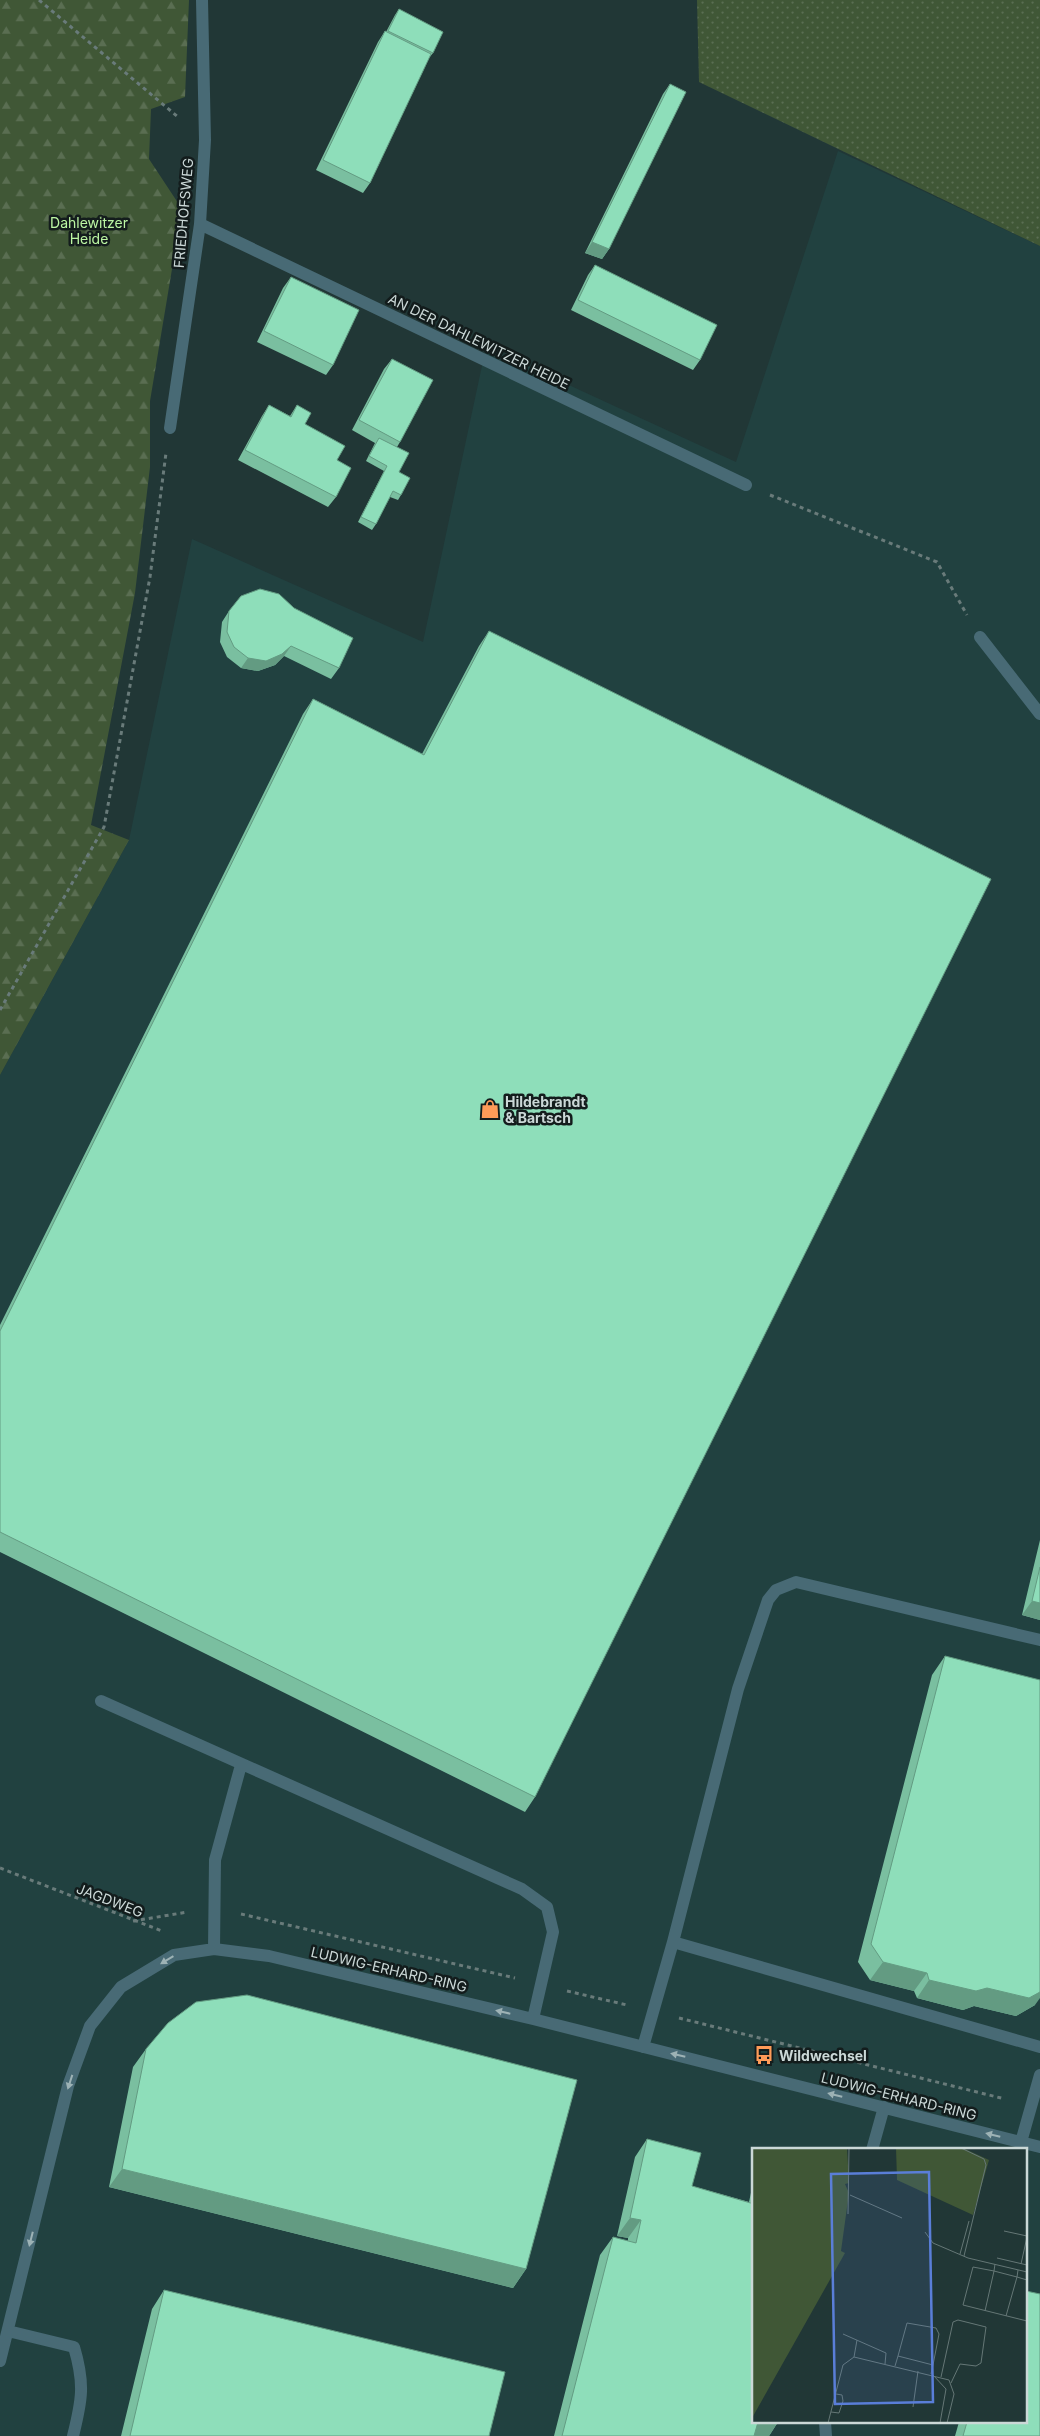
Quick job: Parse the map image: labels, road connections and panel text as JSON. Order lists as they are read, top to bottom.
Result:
{
  "streets": {
    "street": ["FRIEDHOFSWEG", "AN DER DAHLEWITZER HEIDE", "LUDWIG-ERHARD-RING"],
    "path": ["JAGDWEG"]
  },
  "crossings": [
    ["FRIEDHOFSWEG", "AN DER DAHLEWITZER HEIDE"]
  ],
  "parks": ["Dahlewitzer Heide"],
  "places": {
    "shop": ["Hildebrandt & Bartsch"],
    "bus stop": ["Wildwechsel"]
  }
}
